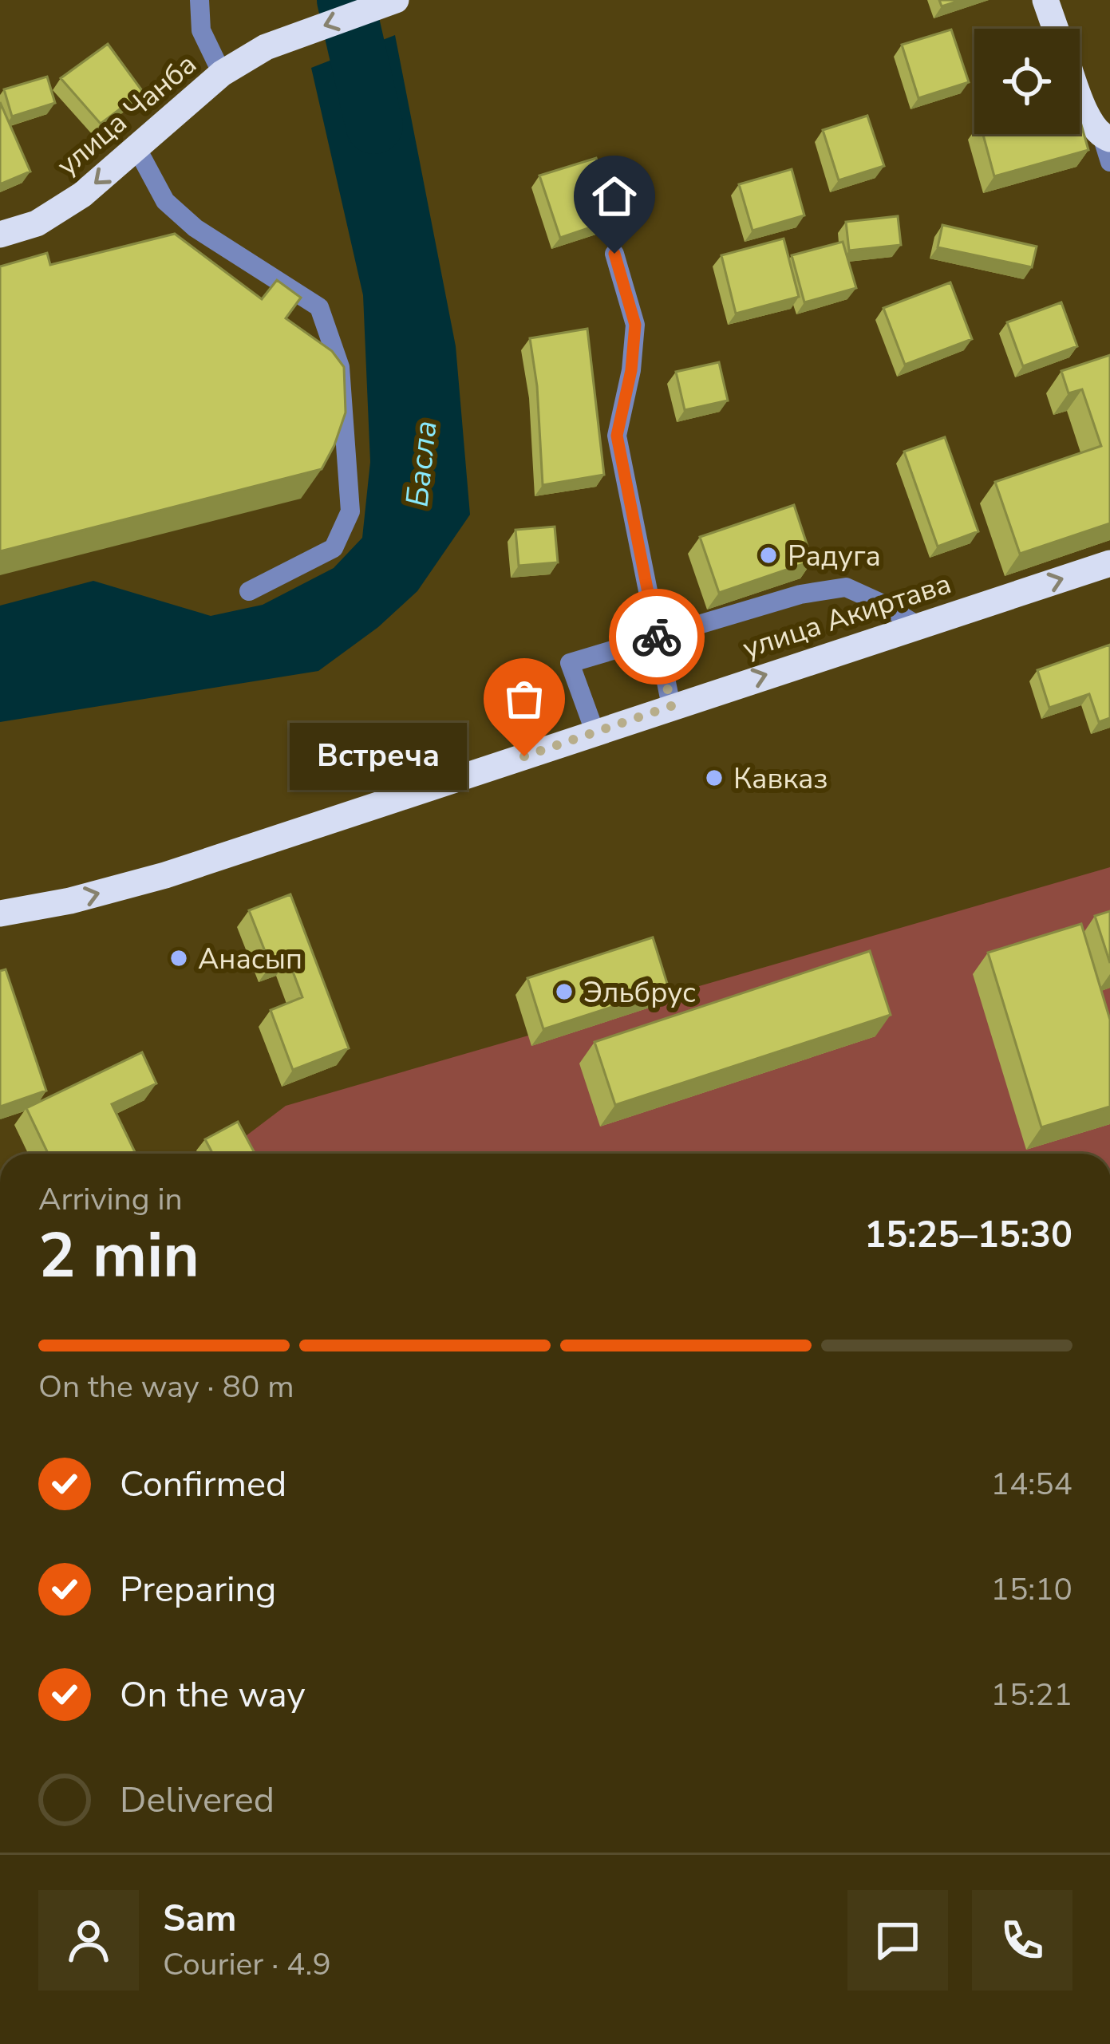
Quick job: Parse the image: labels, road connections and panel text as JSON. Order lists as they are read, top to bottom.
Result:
{
  "streets": {
    "highway": ["улица Чанба", "улица Акиртава"]
  },
  "one_way": ["улица Чанба", "улица Акиртава"],
  "water": ["Басла"],
  "places": [
    "Радуга",
    "Встреча",
    "Кавказ",
    "Анасып",
    "Эльбрус"
  ],
  "page": {
    "bubble": "Встреча",
    "heading": ["2 min", "Arriving in", "15:25–15:30"],
    "panel": ["Sam", "Courier · 4.9"],
    "bar": "On the way · 80 m",
    "list": [
      ["Confirmed", "14:54"],
      ["Preparing", "15:10"],
      ["On the way", "15:21"],
      "Delivered"
    ]
  }
}
